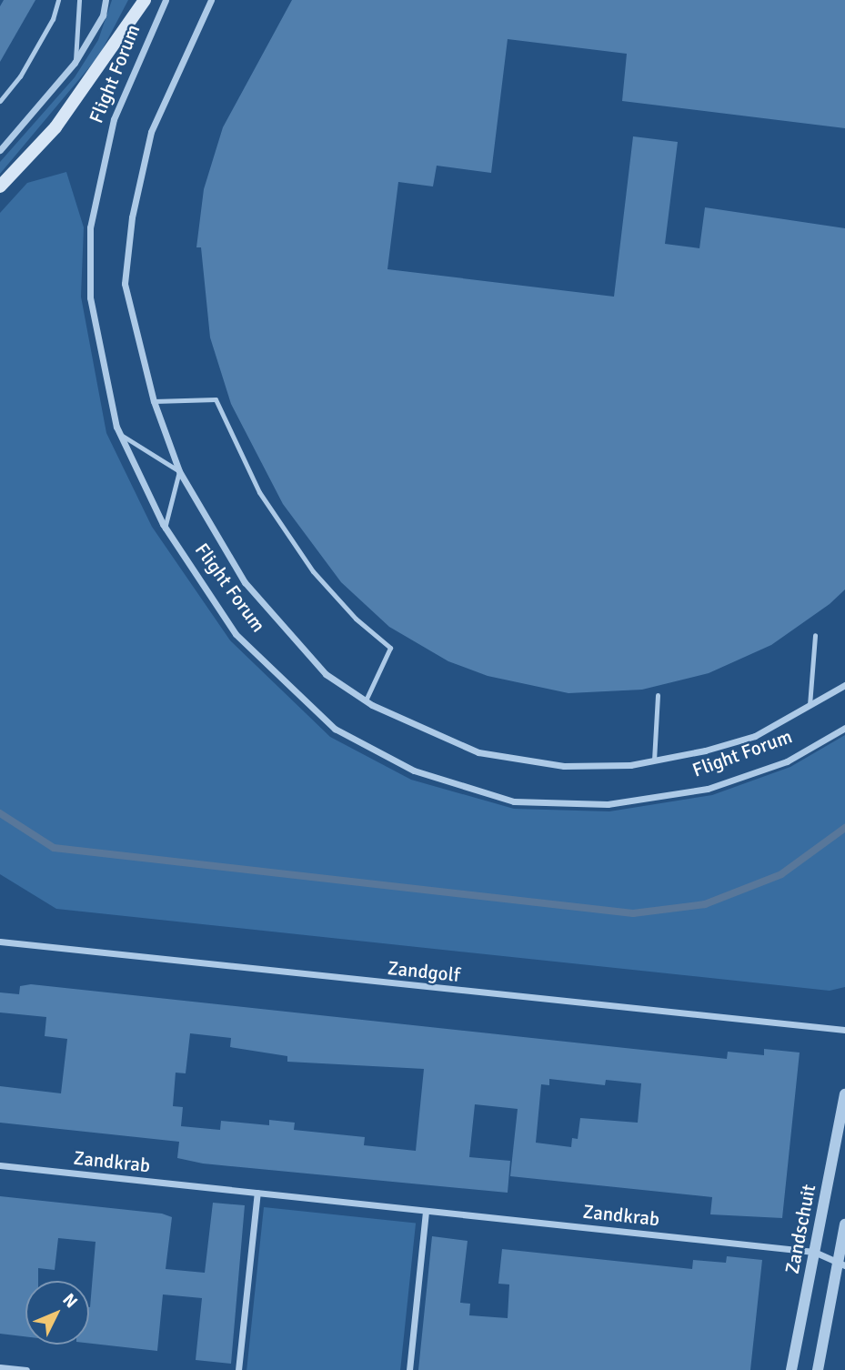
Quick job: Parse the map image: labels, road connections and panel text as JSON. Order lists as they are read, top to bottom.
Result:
{
  "streets": {
    "main road": ["Flight Forum"],
    "street": ["Zandgolf", "Zandkrab", "Zandschuit"]
  },
  "crossings": [
    ["Zandkrab", "Zandschuit"]
  ],
  "north": "top right"
}
